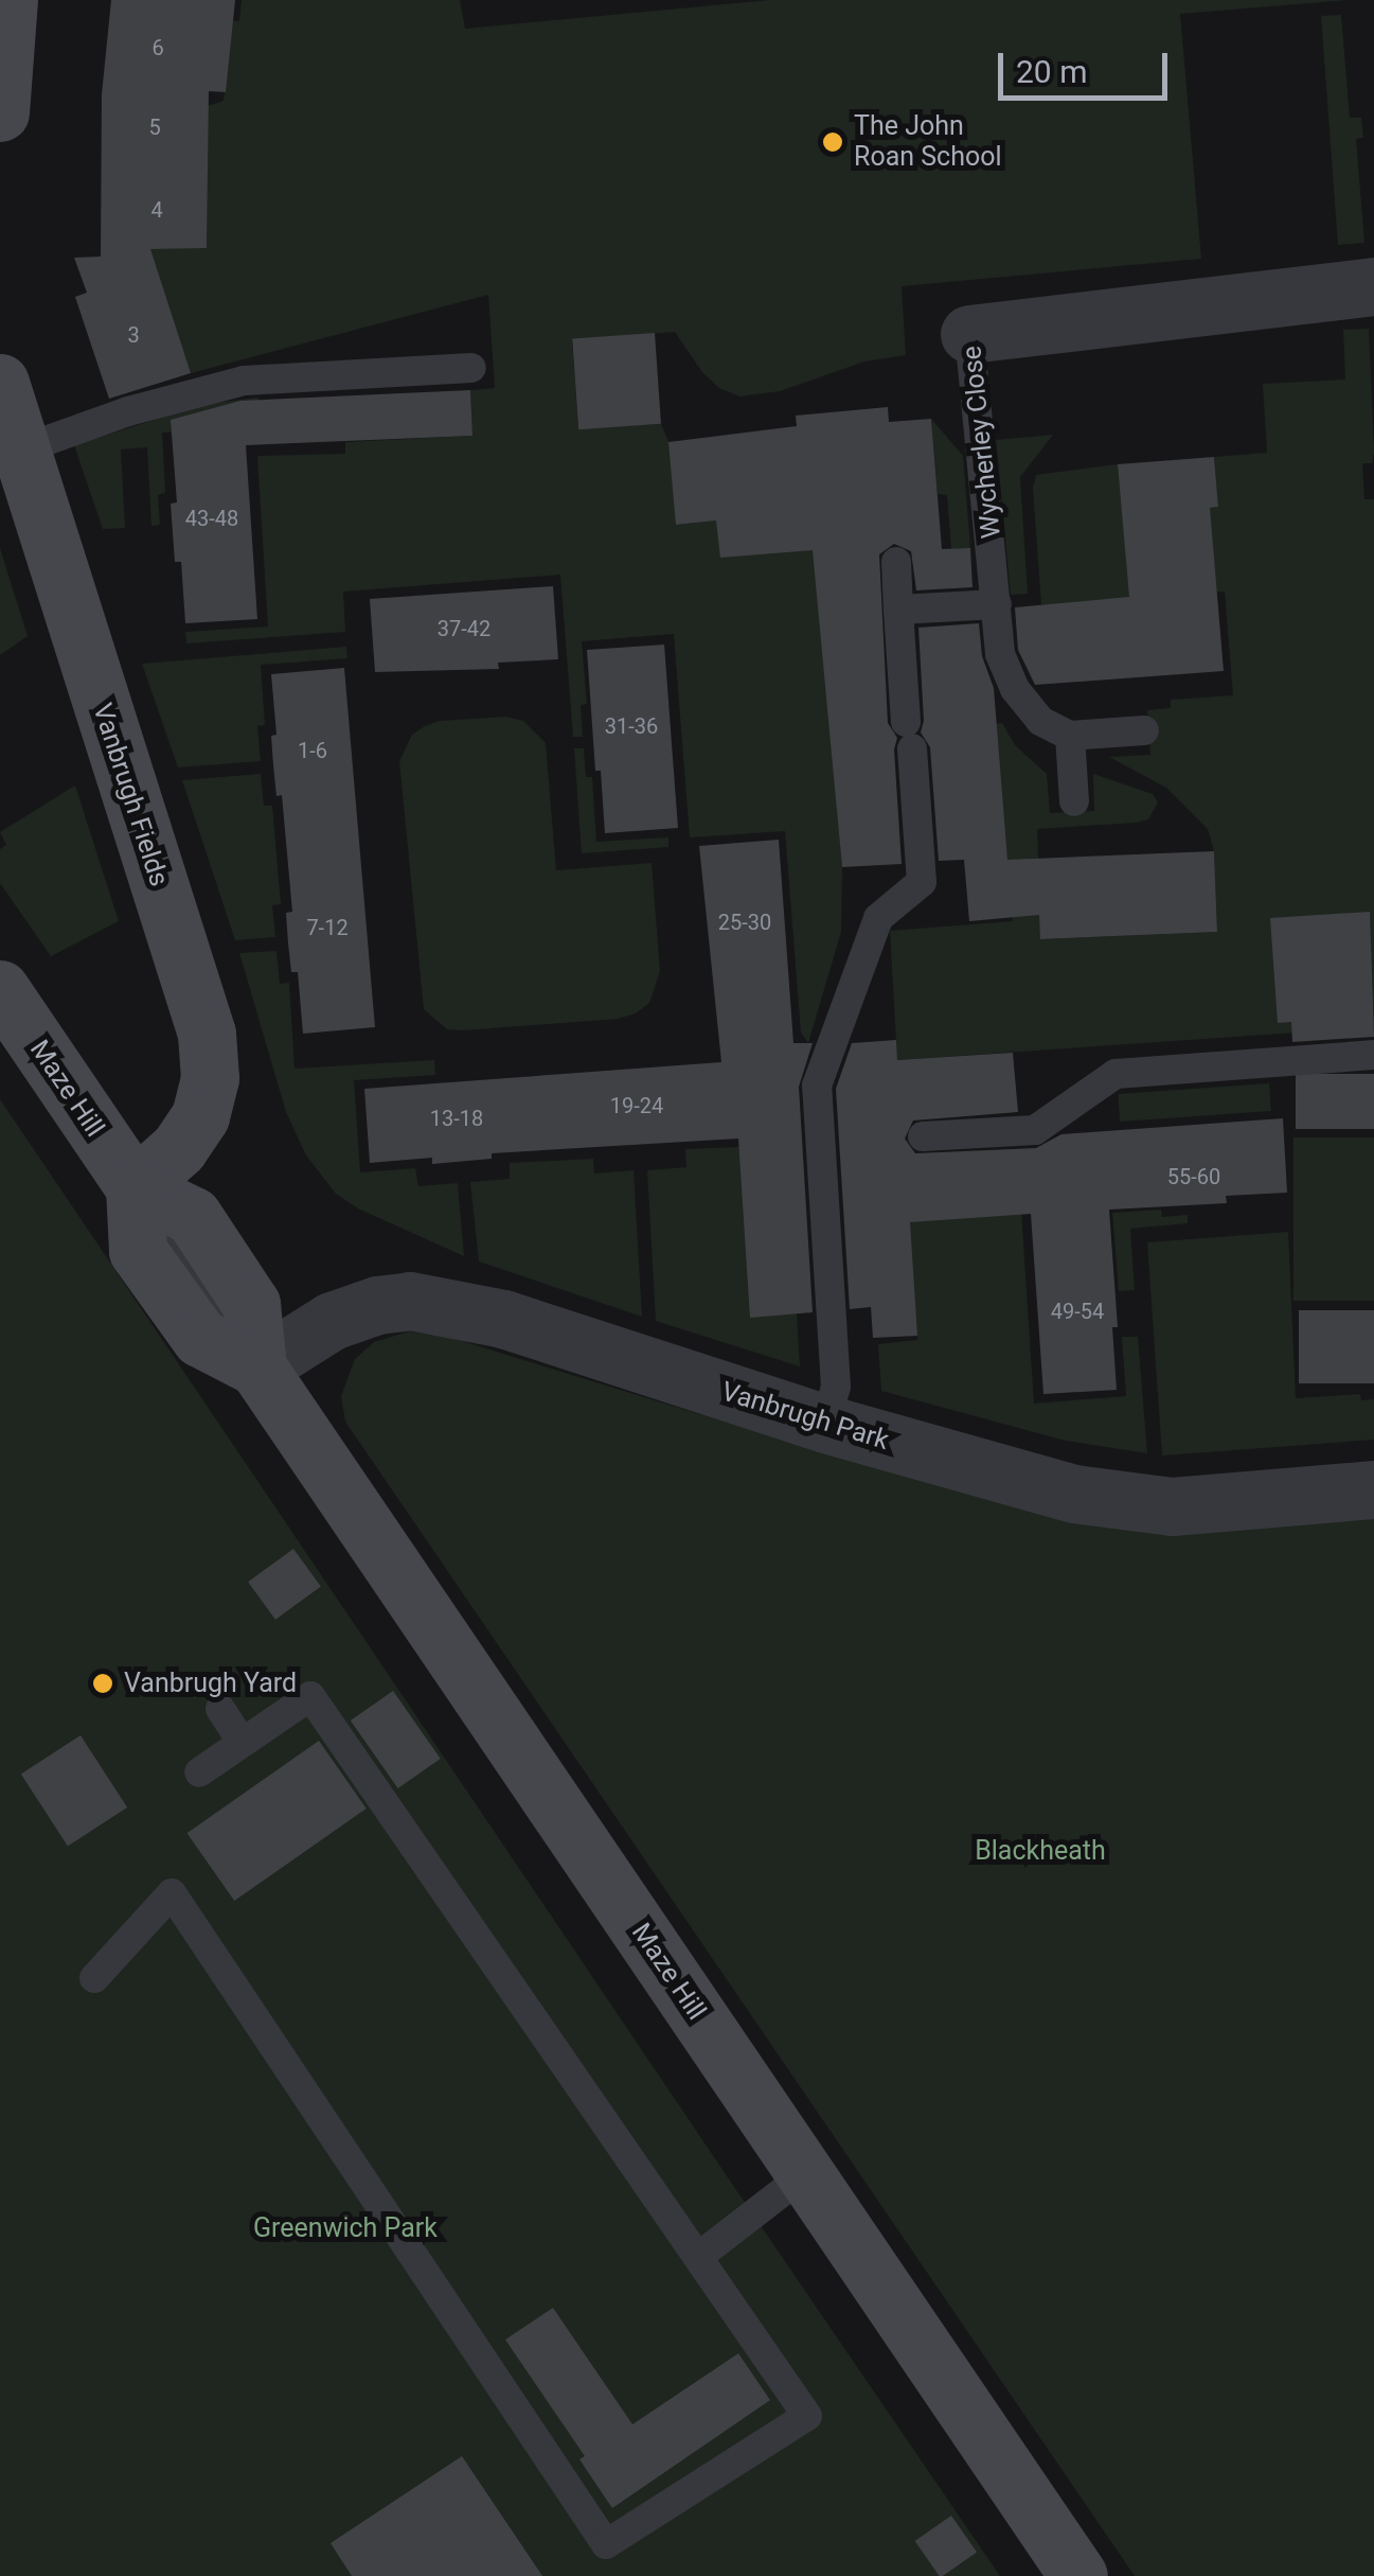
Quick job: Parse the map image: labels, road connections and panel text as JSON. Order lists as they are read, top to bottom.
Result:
{
  "streets": {
    "street": [
      "Wycherley Close",
      "Vanbrugh Fields",
      "Maze Hill",
      "Vanbrugh Park"
    ]
  },
  "crossings": [
    ["Vanbrugh Fields", "Maze Hill"],
    ["Maze Hill", "Vanbrugh Park"]
  ],
  "parks": ["Blackheath", "Greenwich Park"],
  "places": ["The John Roan School", "Vanbrugh Yard"],
  "house_numbers": [
    "6",
    "5",
    "4",
    "3",
    "43-48",
    "37-42",
    "31-36",
    "1-6",
    "25-30",
    "7-12",
    "19-24",
    "13-18",
    "55-60",
    "49-54"
  ],
  "scale_bar": "20 m"
}
